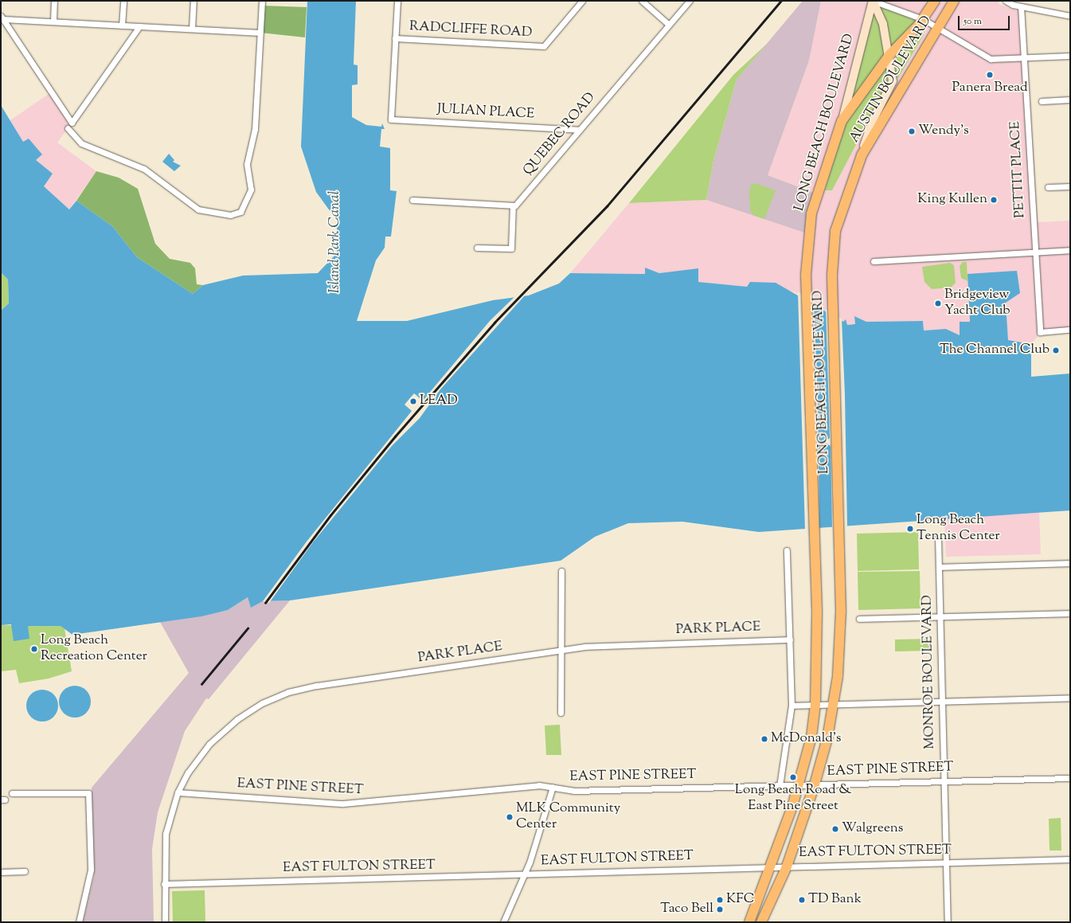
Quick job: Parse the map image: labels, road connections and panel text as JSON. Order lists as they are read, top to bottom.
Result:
{
  "streets": {
    "main road": ["AUSTIN BOULEVARD", "LONG BEACH BOULEVARD"],
    "street": [
      "RADCLIFFE ROAD",
      "JULIAN PLACE",
      "QUEBEC ROAD",
      "PETTIT PLACE",
      "PARK PLACE",
      "MONROE BOULEVARD",
      "EAST PINE STREET",
      "EAST FULTON STREET"
    ]
  },
  "crossings": [
    ["RADCLIFFE ROAD", "JULIAN PLACE"],
    ["AUSTIN BOULEVARD", "LONG BEACH BOULEVARD"],
    ["JULIAN PLACE", "QUEBEC ROAD"],
    ["LONG BEACH BOULEVARD", "EAST PINE STREET"],
    ["LONG BEACH BOULEVARD", "EAST FULTON STREET"],
    ["PARK PLACE", "EAST PINE STREET"],
    ["PARK PLACE", "EAST FULTON STREET"],
    ["MONROE BOULEVARD", "EAST PINE STREET"],
    ["MONROE BOULEVARD", "EAST FULTON STREET"]
  ],
  "water": ["Island Park Canal"],
  "places": [
    "Panera Bread",
    "Wendy's",
    "King Kullen",
    "Bridgeview Yacht Club",
    "The Channel Club",
    "LEAD",
    "Long Beach Tennis Center",
    "Long Beach Recreation Center",
    "McDonald's",
    "Long Beach Road & East Pine Street",
    "MLK Community Center",
    "Walgreens",
    "KFC",
    "TD Bank",
    "Taco Bell"
  ],
  "scale_bar": "50 m"
}
